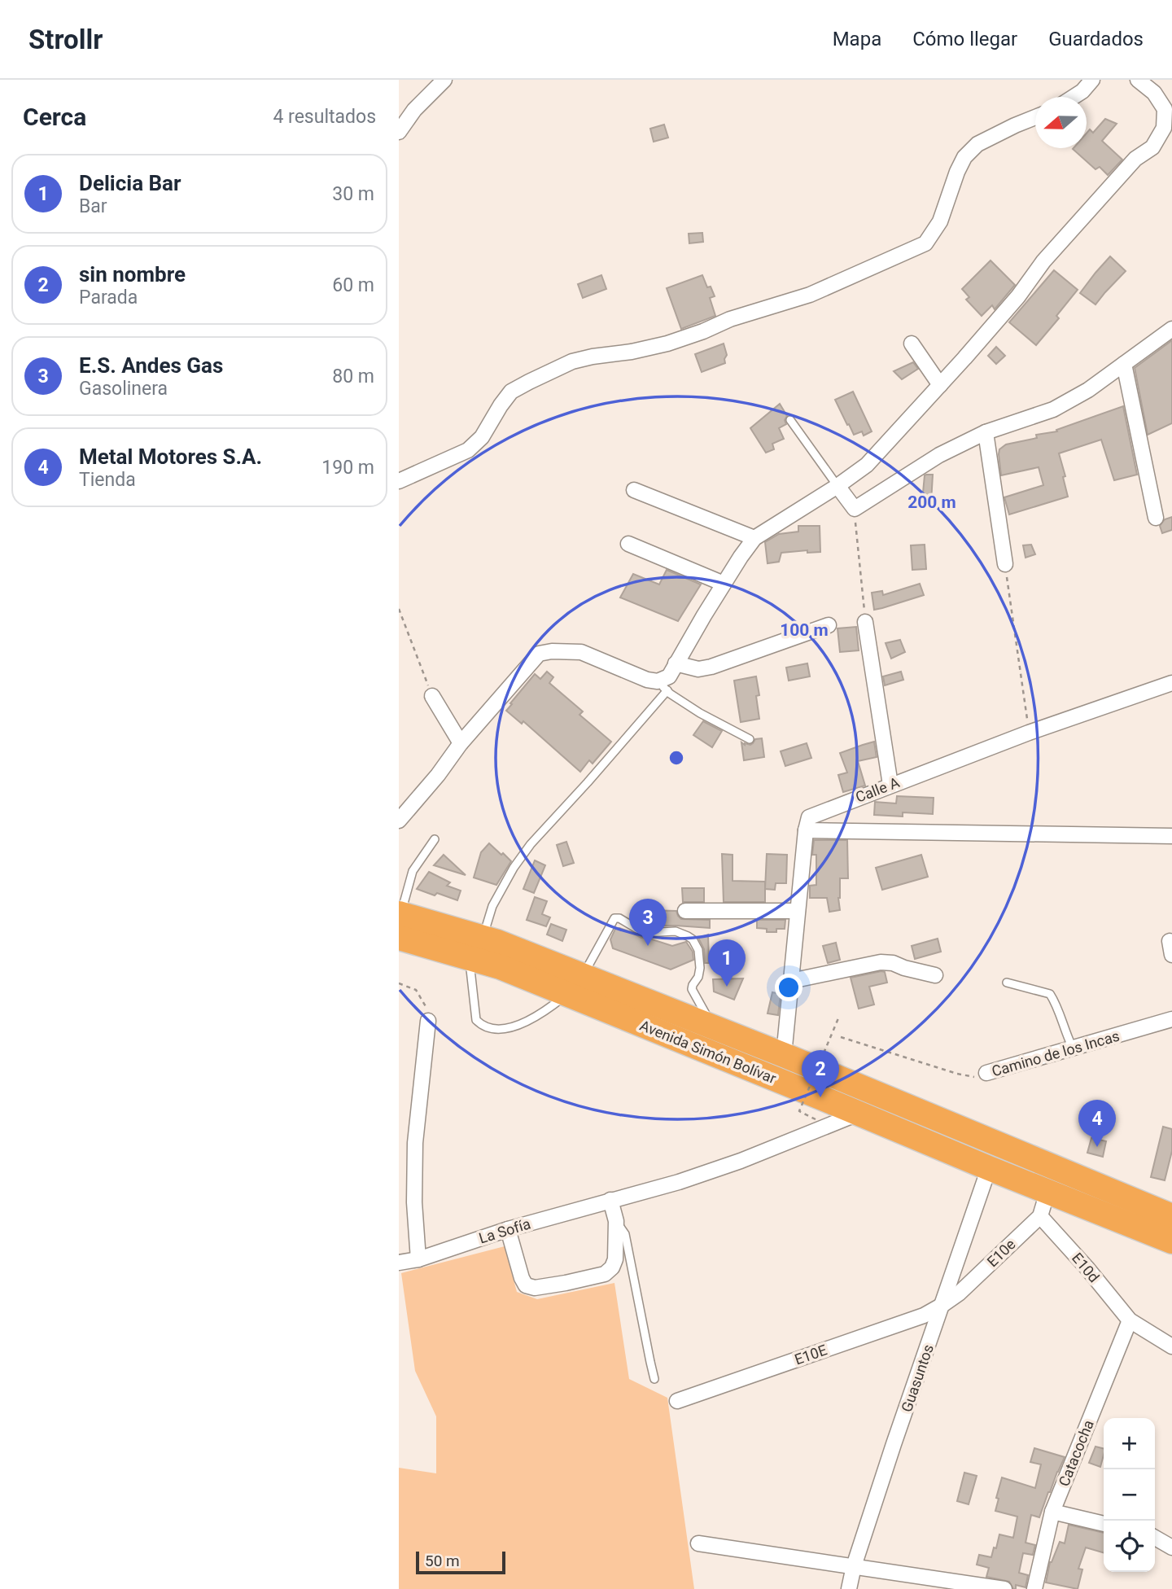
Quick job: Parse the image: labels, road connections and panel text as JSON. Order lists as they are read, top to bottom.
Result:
{
  "streets": {
    "highway": ["Avenida Simón Bolívar"],
    "street": [
      "Calle A",
      "Camino de los Incas",
      "La Sofía",
      "E10e",
      "E10d",
      "E10E",
      "Guasuntos",
      "Catacocha"
    ]
  },
  "crossings": [
    ["Avenida Simón Bolívar", "La Sofía"],
    ["Avenida Simón Bolívar", "E10e"],
    ["Avenida Simón Bolívar", "Guasuntos"],
    ["E10e", "E10d"],
    ["E10e", "E10E"],
    ["E10e", "Guasuntos"],
    ["E10d", "Catacocha"],
    ["E10E", "Guasuntos"]
  ],
  "scale_bar": "50 m",
  "north": "left",
  "page": {
    "header": "Strollr",
    "nav": ["Mapa", "Cómo llegar", "Guardados"],
    "heading": ["Cerca", "4 resultados"],
    "list": [
      {
        "mark": "1",
        "name": "Delicia Bar",
        "note": "Bar",
        "value": "30 m"
      },
      {
        "mark": "2",
        "name": "sin nombre",
        "note": "Parada",
        "value": "60 m"
      },
      {
        "mark": "3",
        "name": "E.S. Andes Gas",
        "note": "Gasolinera",
        "value": "80 m"
      },
      {
        "mark": "4",
        "name": "Metal Motores S.A.",
        "note": "Tienda",
        "value": "190 m"
      }
    ],
    "pins": [
      "3",
      "1",
      "2",
      "4"
    ],
    "map_buttons": ["+", "−"],
    "scale": "50 m"
  },
  "rings": ["200 m", "100 m"]
}
